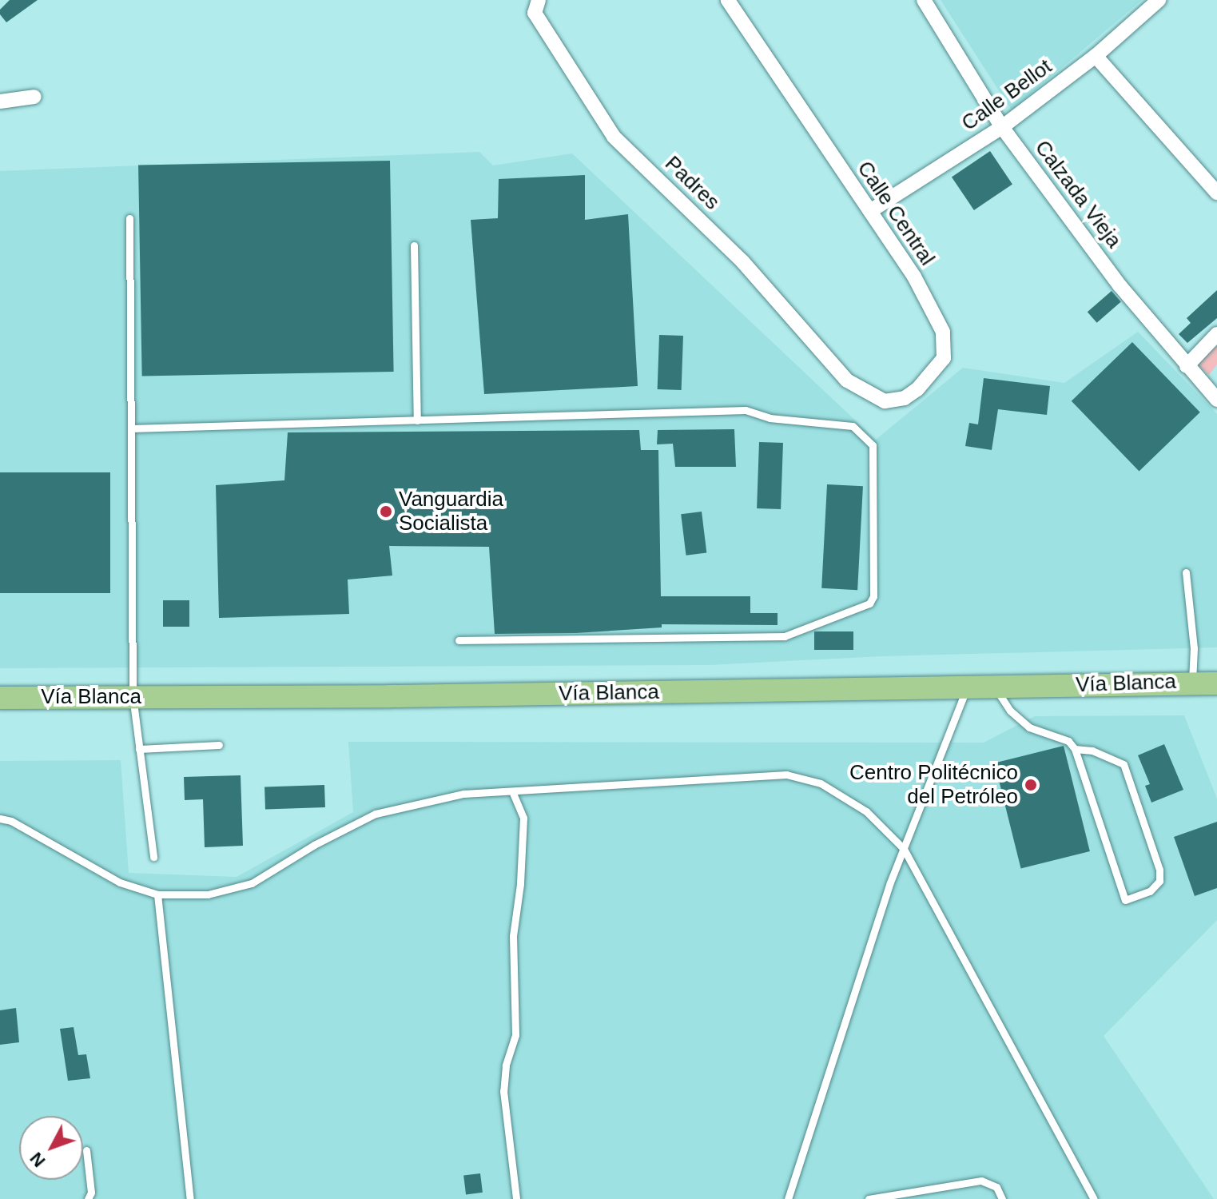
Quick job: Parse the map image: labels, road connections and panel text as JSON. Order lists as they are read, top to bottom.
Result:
{
  "streets": {
    "main road": ["Vía Blanca"],
    "street": [
      "Calle Bellot",
      "Padres",
      "Calzada Vieja",
      "Calle Central"
    ]
  },
  "crossings": [
    ["Calle Bellot", "Calzada Vieja"],
    ["Calle Bellot", "Calle Central"],
    ["Padres", "Calle Central"]
  ],
  "places": ["Vanguardia Socialista", "Centro Politécnico del Petróleo"],
  "north": "bottom left"
}
